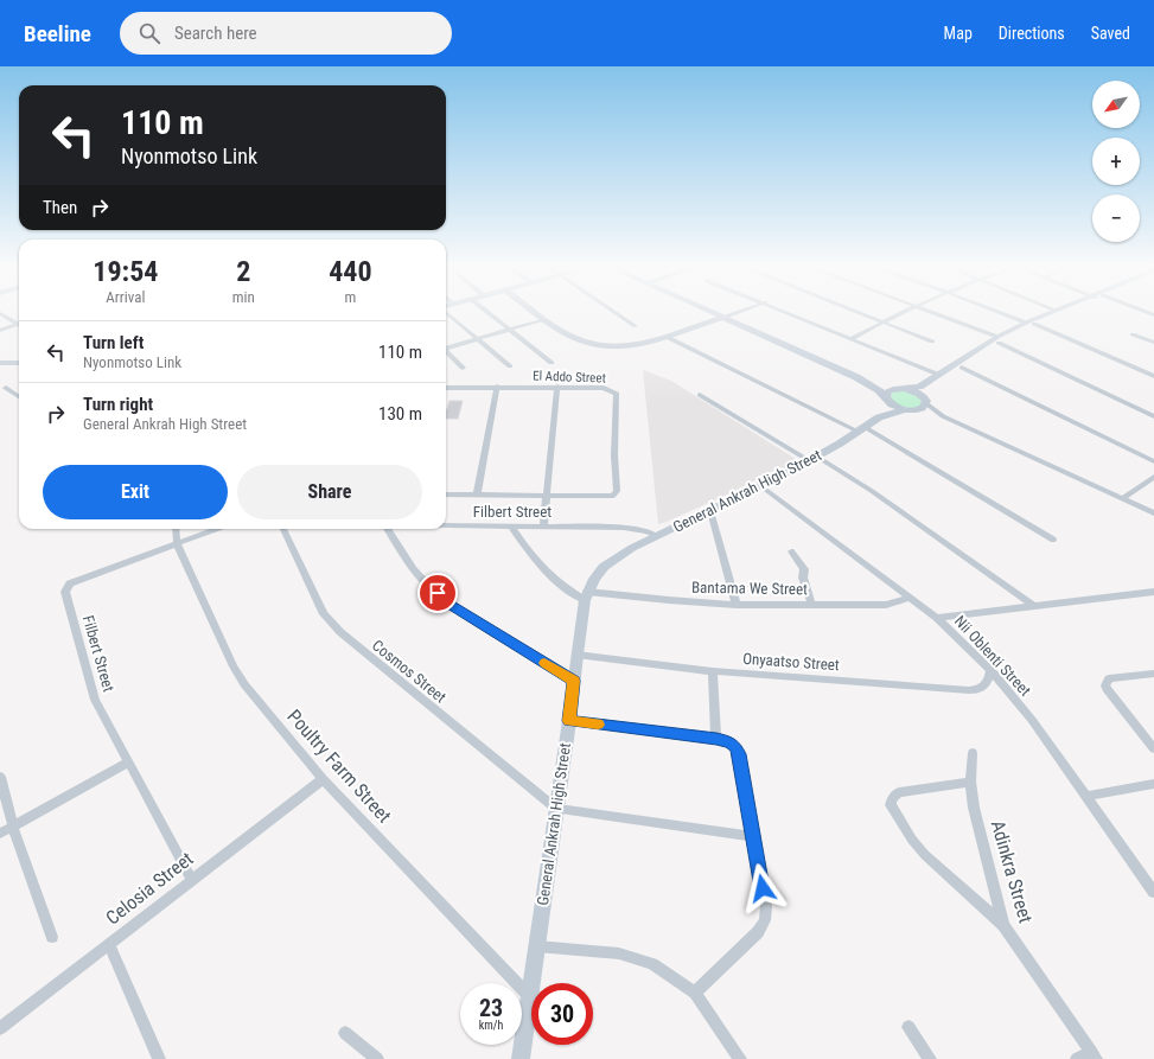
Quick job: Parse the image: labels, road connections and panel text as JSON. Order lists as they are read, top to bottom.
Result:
{
  "streets": {
    "main road": ["General Ankrah High Street"],
    "street": [
      "El Addo Street",
      "Filbert Street",
      "Bantama We Street",
      "Nii Oblenti Street",
      "Onyaatso Street",
      "Cosmos Street",
      "Poultry Farm Street",
      "Adinkra Street",
      "Celosia Street"
    ]
  },
  "crossings": [
    ["General Ankrah High Street", "Filbert Street"],
    ["General Ankrah High Street", "Bantama We Street"],
    ["General Ankrah High Street", "Nii Oblenti Street"],
    ["General Ankrah High Street", "Onyaatso Street"],
    ["General Ankrah High Street", "Cosmos Street"],
    ["General Ankrah High Street", "Poultry Farm Street"],
    ["Filbert Street", "Poultry Farm Street"],
    ["Filbert Street", "Celosia Street"],
    ["Bantama We Street", "Nii Oblenti Street"],
    ["Nii Oblenti Street", "Onyaatso Street"],
    ["Poultry Farm Street", "Celosia Street"]
  ],
  "north": "bottom left",
  "page": {
    "header": "Beeline",
    "search": "Search here",
    "nav": ["Map", "Directions", "Saved"],
    "map_buttons": ["+", "−"],
    "turn": ["110 m", "Nyonmotso Link"],
    "then": "Then",
    "eta": [
      "19:54",
      "Arrival",
      "2",
      "min",
      "440",
      "m"
    ],
    "list": [
      {
        "name": "Turn left",
        "note": "Nyonmotso Link",
        "value": "110 m"
      },
      {
        "name": "Turn right",
        "note": "General Ankrah High Street",
        "value": "130 m"
      }
    ],
    "buttons": ["Exit", "Share"],
    "speed": "23 km/h",
    "limit": "30"
  }
}
